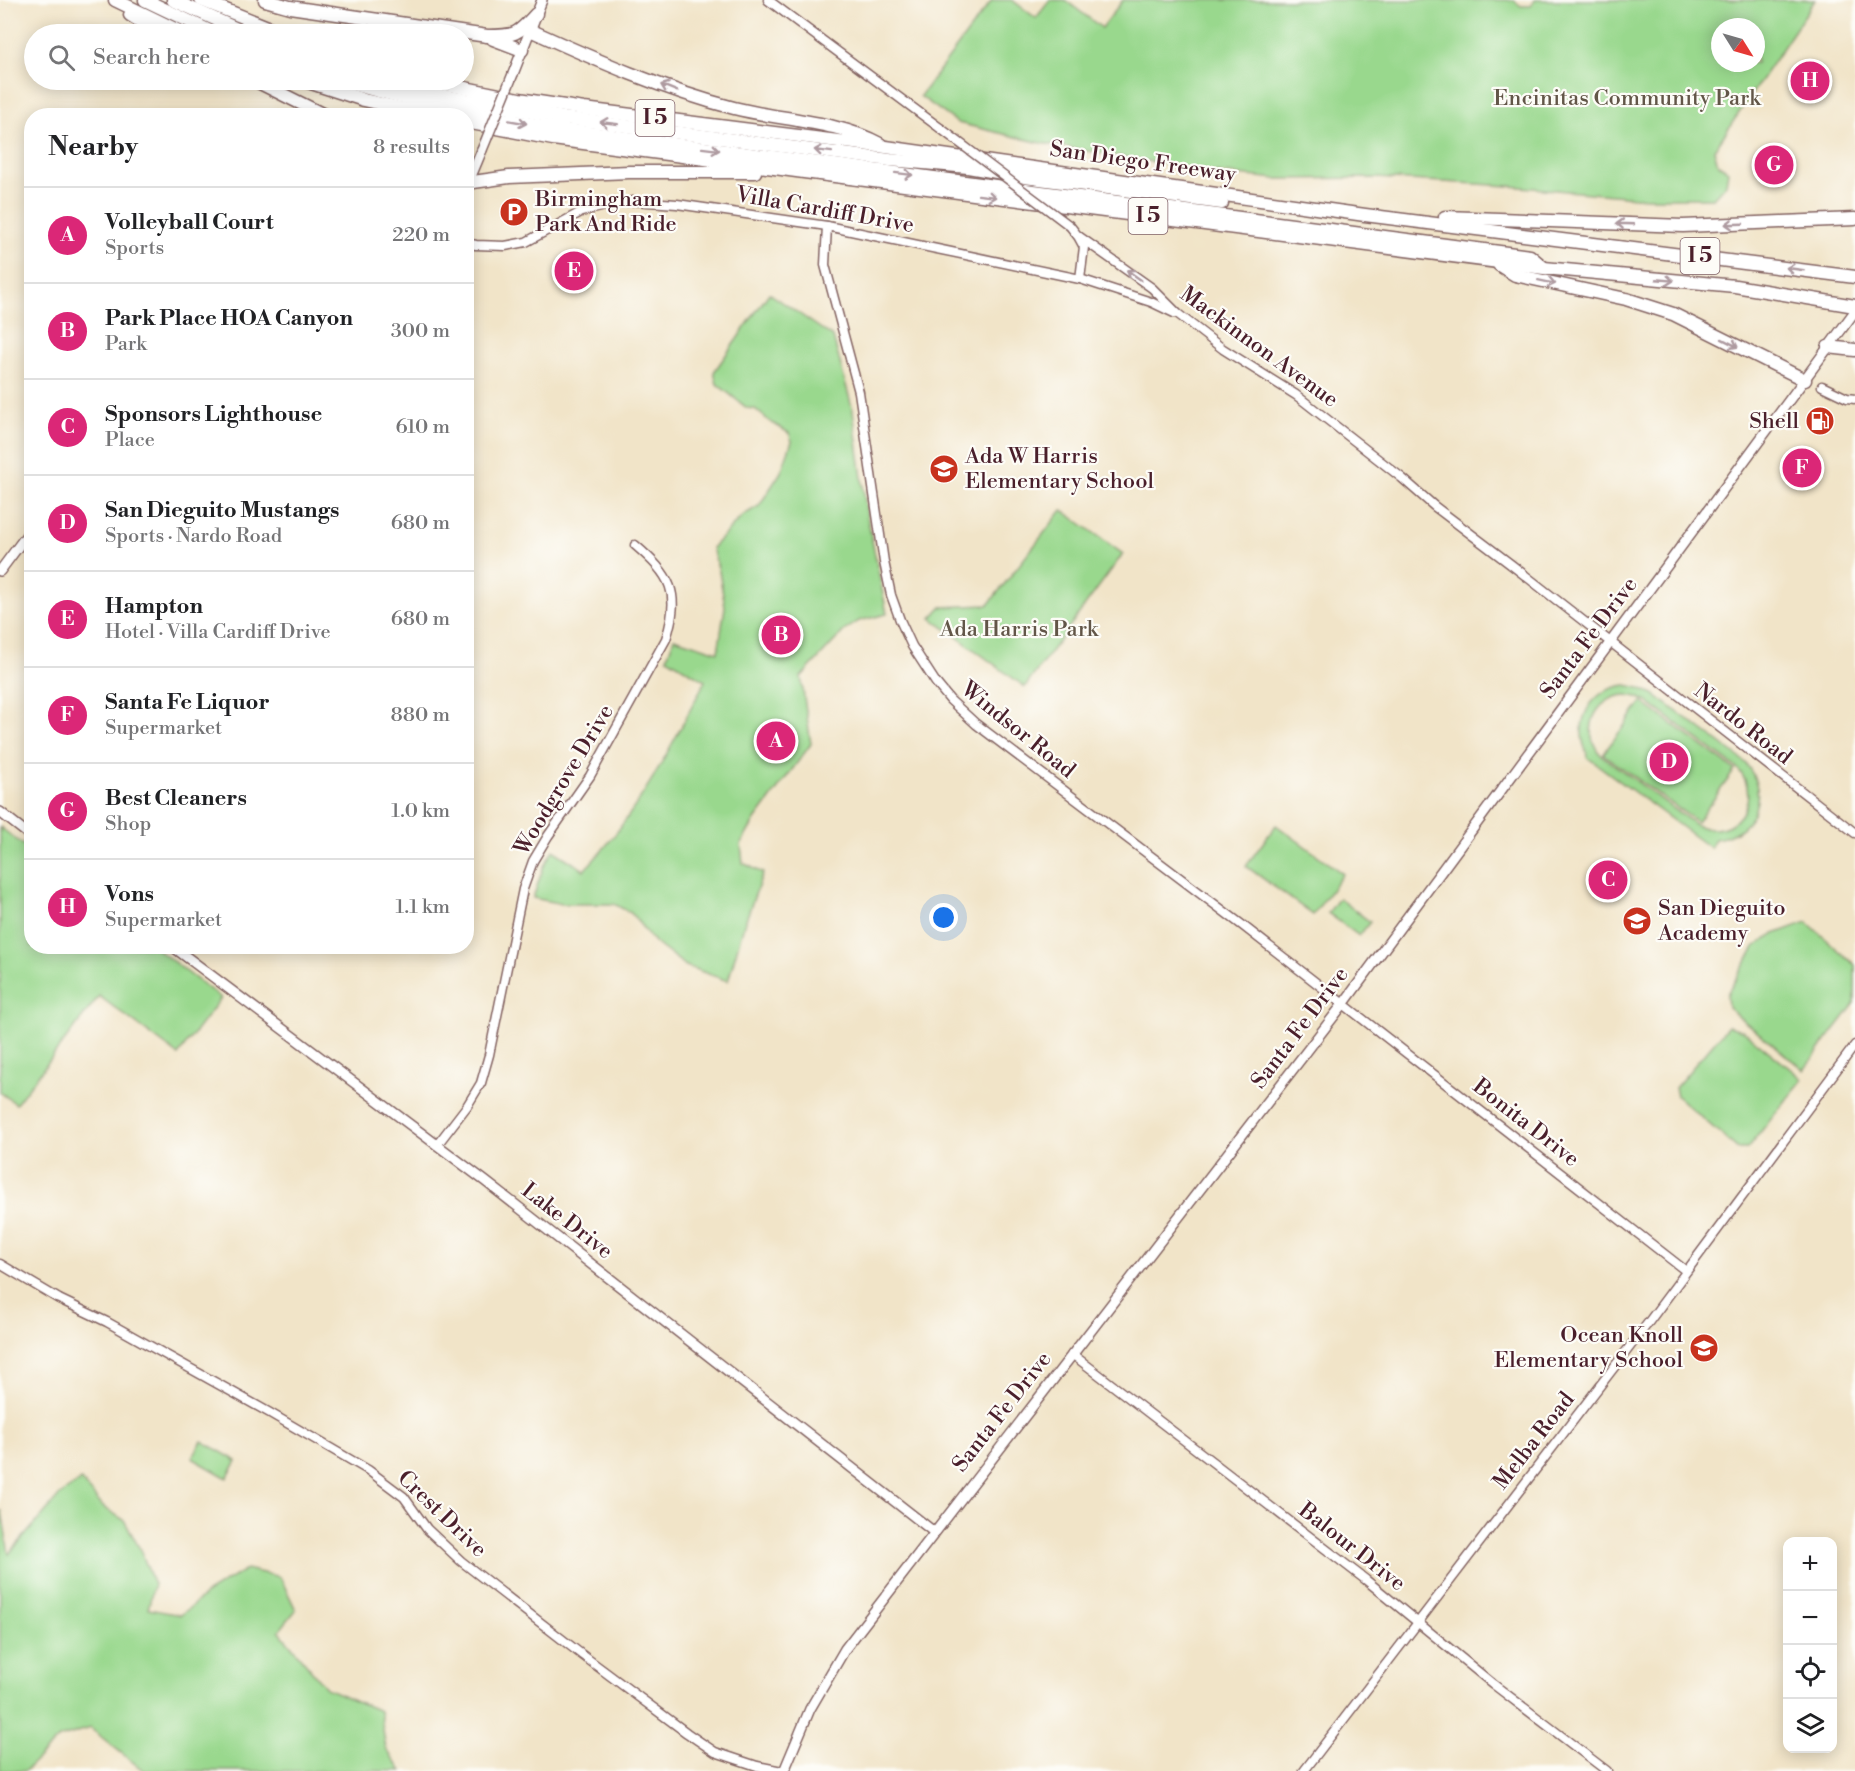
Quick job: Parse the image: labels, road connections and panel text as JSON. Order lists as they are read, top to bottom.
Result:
{
  "streets": {
    "highway": ["I 5", "San Diego Freeway"],
    "main road": ["Santa Fe Drive", "Lake Drive"],
    "street": [
      "Villa Cardiff Drive",
      "Mackinnon Avenue",
      "Nardo Road",
      "Windsor Road",
      "Woodgrove Drive",
      "Bonita Drive",
      "Melba Road",
      "Crest Drive",
      "Balour Drive"
    ]
  },
  "crossings": [
    ["Villa Cardiff Drive", "Mackinnon Avenue"],
    ["Villa Cardiff Drive", "Windsor Road"],
    ["Mackinnon Avenue", "Santa Fe Drive"],
    ["Mackinnon Avenue", "Nardo Road"],
    ["Santa Fe Drive", "Nardo Road"],
    ["Santa Fe Drive", "Windsor Road"],
    ["Santa Fe Drive", "Bonita Drive"],
    ["Santa Fe Drive", "Lake Drive"],
    ["Santa Fe Drive", "Crest Drive"],
    ["Santa Fe Drive", "Balour Drive"],
    ["Windsor Road", "Bonita Drive"],
    ["Woodgrove Drive", "Lake Drive"],
    ["Bonita Drive", "Melba Road"],
    ["Melba Road", "Balour Drive"]
  ],
  "parks": ["Encinitas Community Park", "Ada Harris Park"],
  "places": {
    "parking": ["Birmingham Park And Ride"],
    "fuel station": ["Shell"],
    "school or university": ["Ada W Harris Elementary School", "San Dieguito Academy", "Ocean Knoll Elementary School"]
  },
  "north": "bottom right",
  "page": {
    "search": "Search here",
    "pins": [
      "H",
      "G",
      "E",
      "F",
      "B",
      "A",
      "D",
      "C"
    ],
    "heading": ["Nearby", "8 results"],
    "list": [
      {
        "mark": "A",
        "name": "Volleyball Court",
        "note": "Sports",
        "value": "220 m"
      },
      {
        "mark": "B",
        "name": "Park Place HOA Canyon",
        "note": "Park",
        "value": "300 m"
      },
      {
        "mark": "C",
        "name": "Sponsors Lighthouse",
        "note": "Place",
        "value": "610 m"
      },
      {
        "mark": "D",
        "name": "San Dieguito Mustangs",
        "note": "Sports · Nardo Road",
        "value": "680 m"
      },
      {
        "mark": "E",
        "name": "Hampton",
        "note": "Hotel · Villa Cardiff Drive",
        "value": "680 m"
      },
      {
        "mark": "F",
        "name": "Santa Fe Liquor",
        "note": "Supermarket",
        "value": "880 m"
      },
      {
        "mark": "G",
        "name": "Best Cleaners",
        "note": "Shop",
        "value": "1.0 km"
      },
      {
        "mark": "H",
        "name": "Vons",
        "note": "Supermarket",
        "value": "1.1 km"
      }
    ],
    "map_buttons": ["+", "−"]
  }
}
